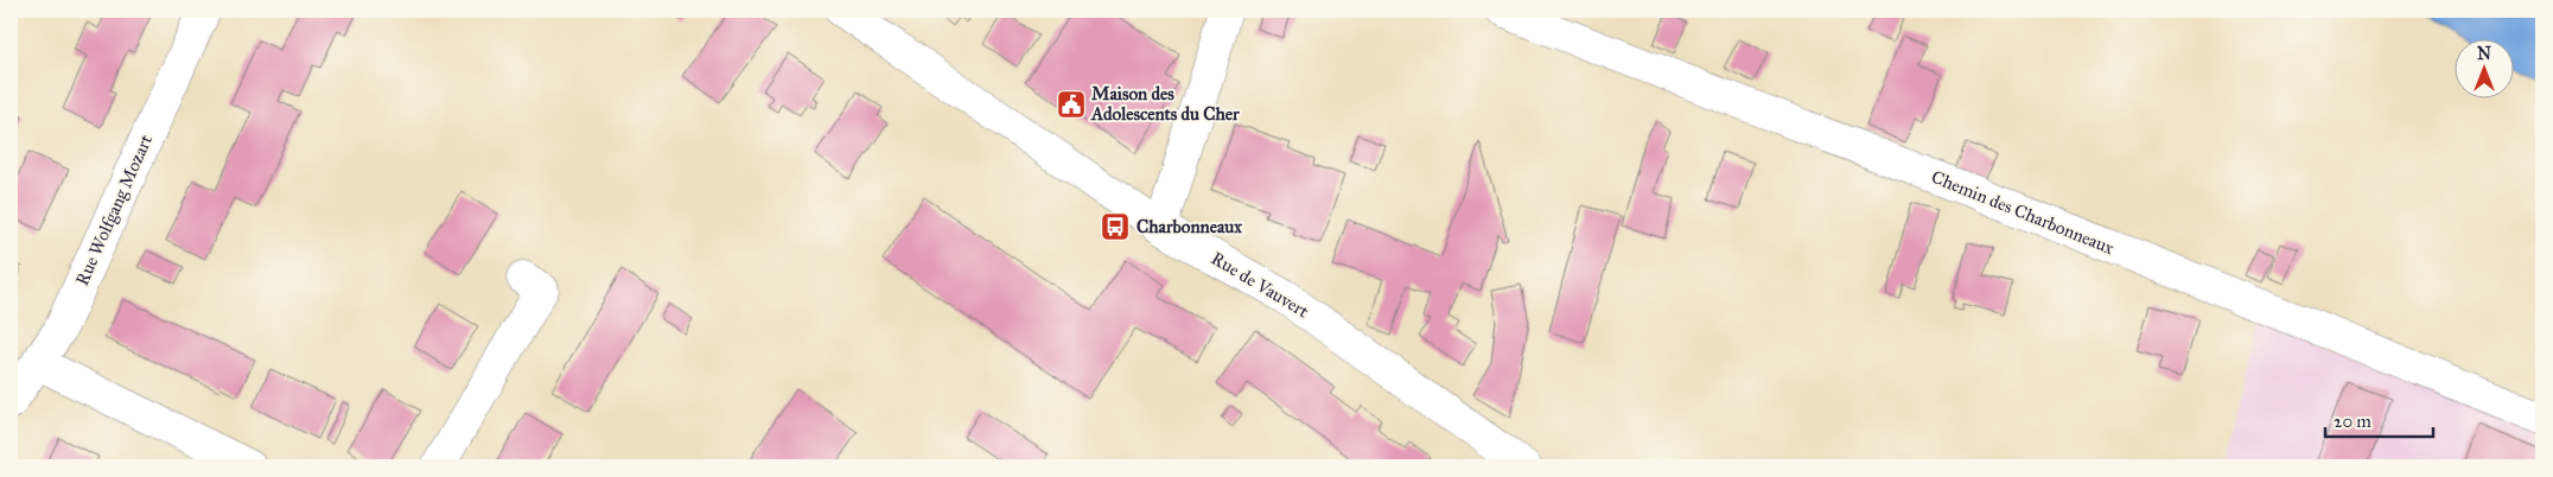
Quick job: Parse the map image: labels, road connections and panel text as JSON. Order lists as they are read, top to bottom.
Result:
{
  "streets": {
    "street": ["Rue Wolfgang Mozart", "Chemin des Charbonneaux", "Rue de Vauvert"]
  },
  "places": {
    "public building": ["Maison des Adolescents du Cher"],
    "bus stop": ["Charbonneaux"]
  },
  "scale_bar": "20 m",
  "north": "top"
}
